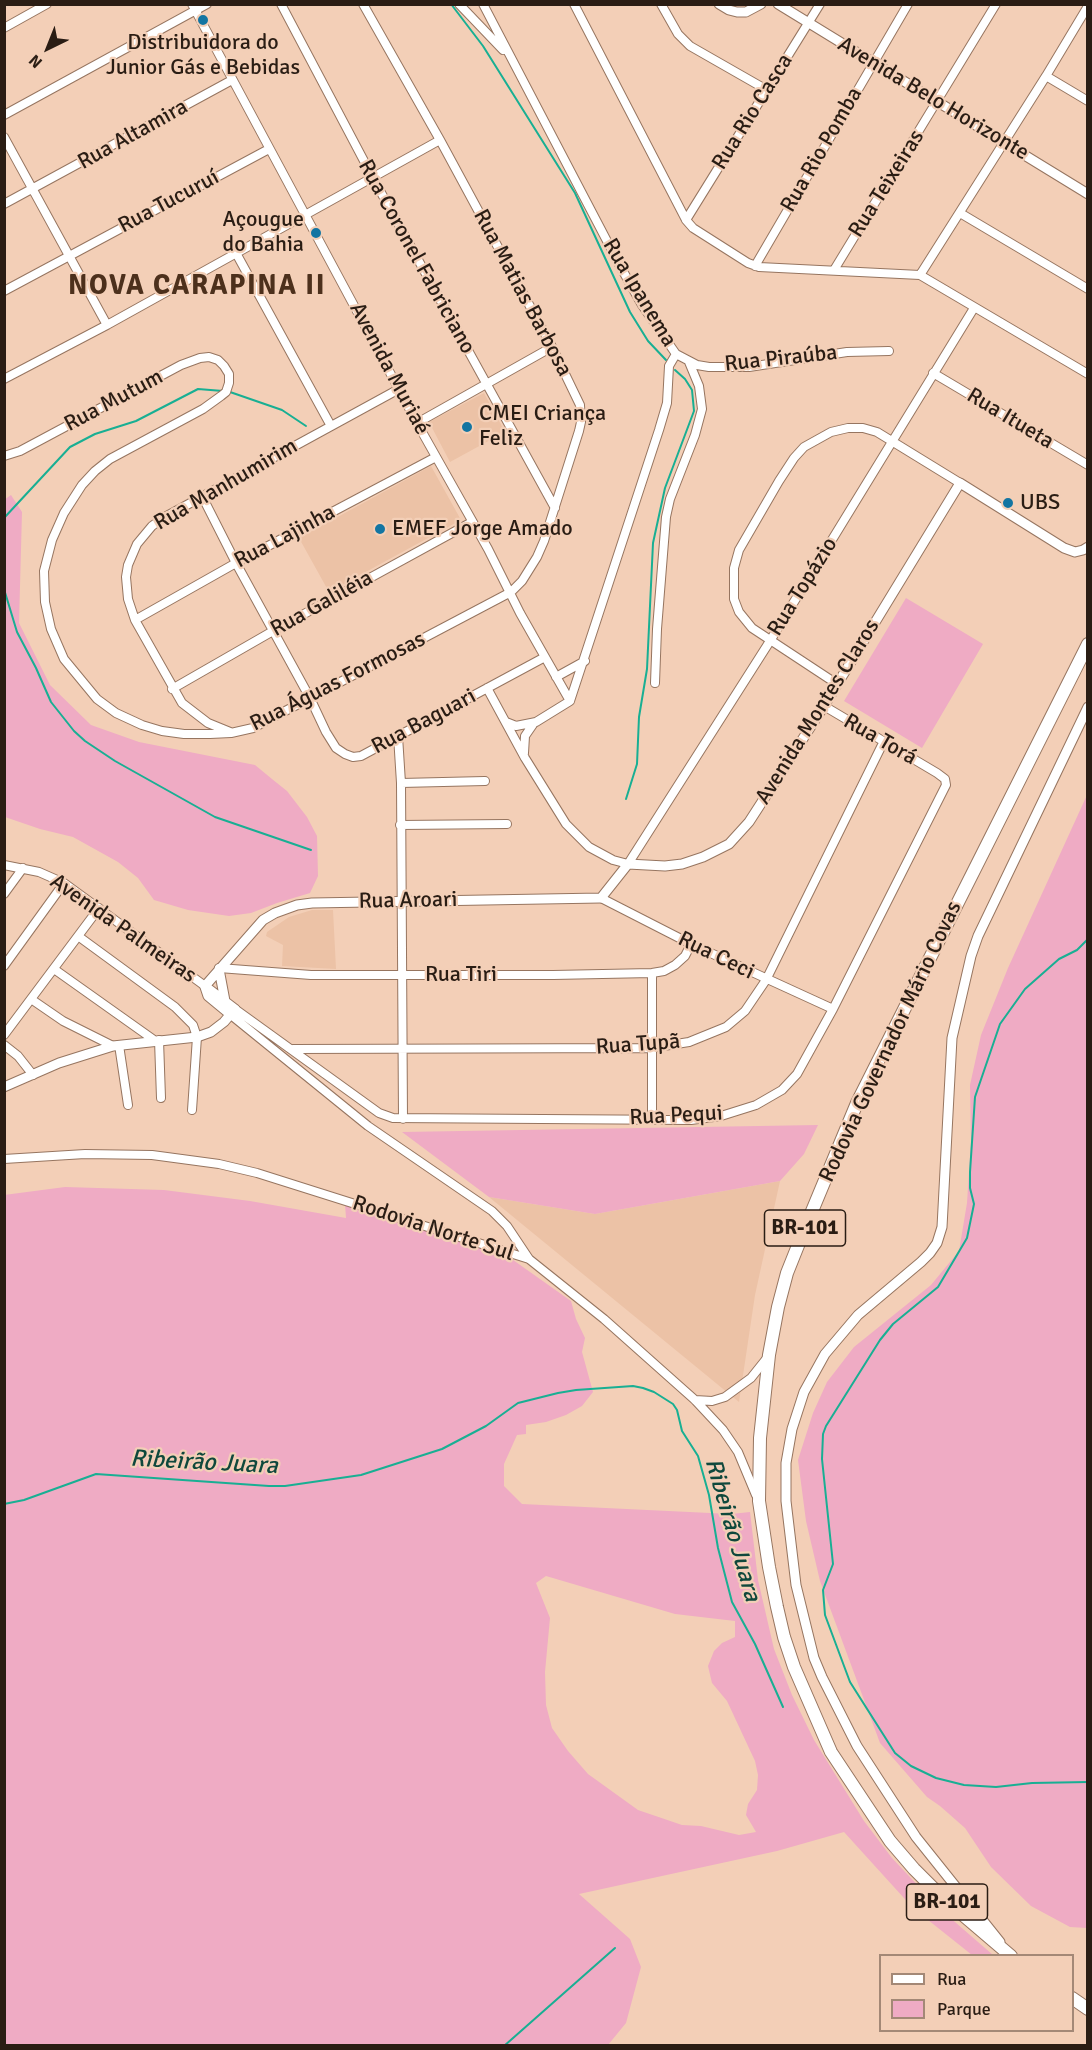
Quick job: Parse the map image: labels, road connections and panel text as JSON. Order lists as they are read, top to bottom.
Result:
{
  "streets": {
    "main road": ["Rodovia Governador Mário Covas", "BR-101"],
    "street": [
      "Avenida Belo Horizonte",
      "Rua Rio Casca",
      "Rua Altamira",
      "Rua Rio Pomba",
      "Rua Teixeiras",
      "Rua Tucuruí",
      "Rua Coronel Fabriciano",
      "Rua Matias Barbosa",
      "Rua Ipanema",
      "Rua Piraúba",
      "Avenida Muriaé",
      "Rua Mutum",
      "Rua Itueta",
      "Rua Manhumirim",
      "Rua Lajinha",
      "Rua Topázio",
      "Rua Galiléia",
      "Rua Águas Formosas",
      "Avenida Montes Claros",
      "Rua Baguari",
      "Rua Torá",
      "Rua Aroari",
      "Avenida Palmeiras",
      "Rua Ceci",
      "Rua Tiri",
      "Rua Tupã",
      "Rua Pequi",
      "Rodovia Norte Sul"
    ]
  },
  "crossings": [
    ["Avenida Belo Horizonte", "Rua Rio Casca"],
    ["Avenida Belo Horizonte", "Rua Rio Pomba"],
    ["Avenida Belo Horizonte", "Rua Teixeiras"],
    ["Rua Altamira", "Avenida Muriaé"],
    ["Rua Tucuruí", "Avenida Muriaé"],
    ["Rua Coronel Fabriciano", "Rua Matias Barbosa"],
    ["Rua Matias Barbosa", "Avenida Muriaé"],
    ["Rua Matias Barbosa", "Rua Águas Formosas"],
    ["Rua Ipanema", "Rua Piraúba"],
    ["Rua Ipanema", "Avenida Muriaé"],
    ["Rua Ipanema", "Rua Baguari"],
    ["Avenida Muriaé", "Rua Manhumirim"],
    ["Avenida Muriaé", "Rua Lajinha"],
    ["Avenida Muriaé", "Rua Galiléia"],
    ["Avenida Muriaé", "Rua Águas Formosas"],
    ["Avenida Muriaé", "Rua Baguari"],
    ["Rua Mutum", "Rua Águas Formosas"],
    ["Rua Itueta", "Rua Topázio"],
    ["Rua Manhumirim", "Rua Lajinha"],
    ["Rua Manhumirim", "Rua Galiléia"],
    ["Rua Manhumirim", "Rua Águas Formosas"],
    ["Rua Topázio", "Avenida Montes Claros"],
    ["Rua Águas Formosas", "Rua Baguari"],
    ["Avenida Montes Claros", "Rua Baguari"],
    ["Avenida Montes Claros", "Rua Torá"],
    ["Rua Torá", "Rua Tupã"],
    ["Rua Torá", "Rua Pequi"],
    ["Rua Aroari", "Avenida Palmeiras"],
    ["Rua Aroari", "Rua Ceci"],
    ["Rua Aroari", "Rua Tiri"],
    ["Rua Ceci", "Rua Tiri"],
    ["Rua Ceci", "Rua Tupã"],
    ["Rua Ceci", "Rua Pequi"],
    ["Rodovia Governador Mário Covas", "Rodovia Norte Sul"],
    ["Rua Tupã", "Rua Pequi"]
  ],
  "districts": ["NOVA CARAPINA II"],
  "water": ["Ribeirão Juara"],
  "places": [
    "Distribuidora do Junior Gás e Bebidas",
    "Açougue do Bahia",
    "CMEI Criança Feliz",
    "UBS",
    "EMEF Jorge Amado"
  ],
  "legend": ["Rua", "Parque"],
  "north": "bottom left"
}
